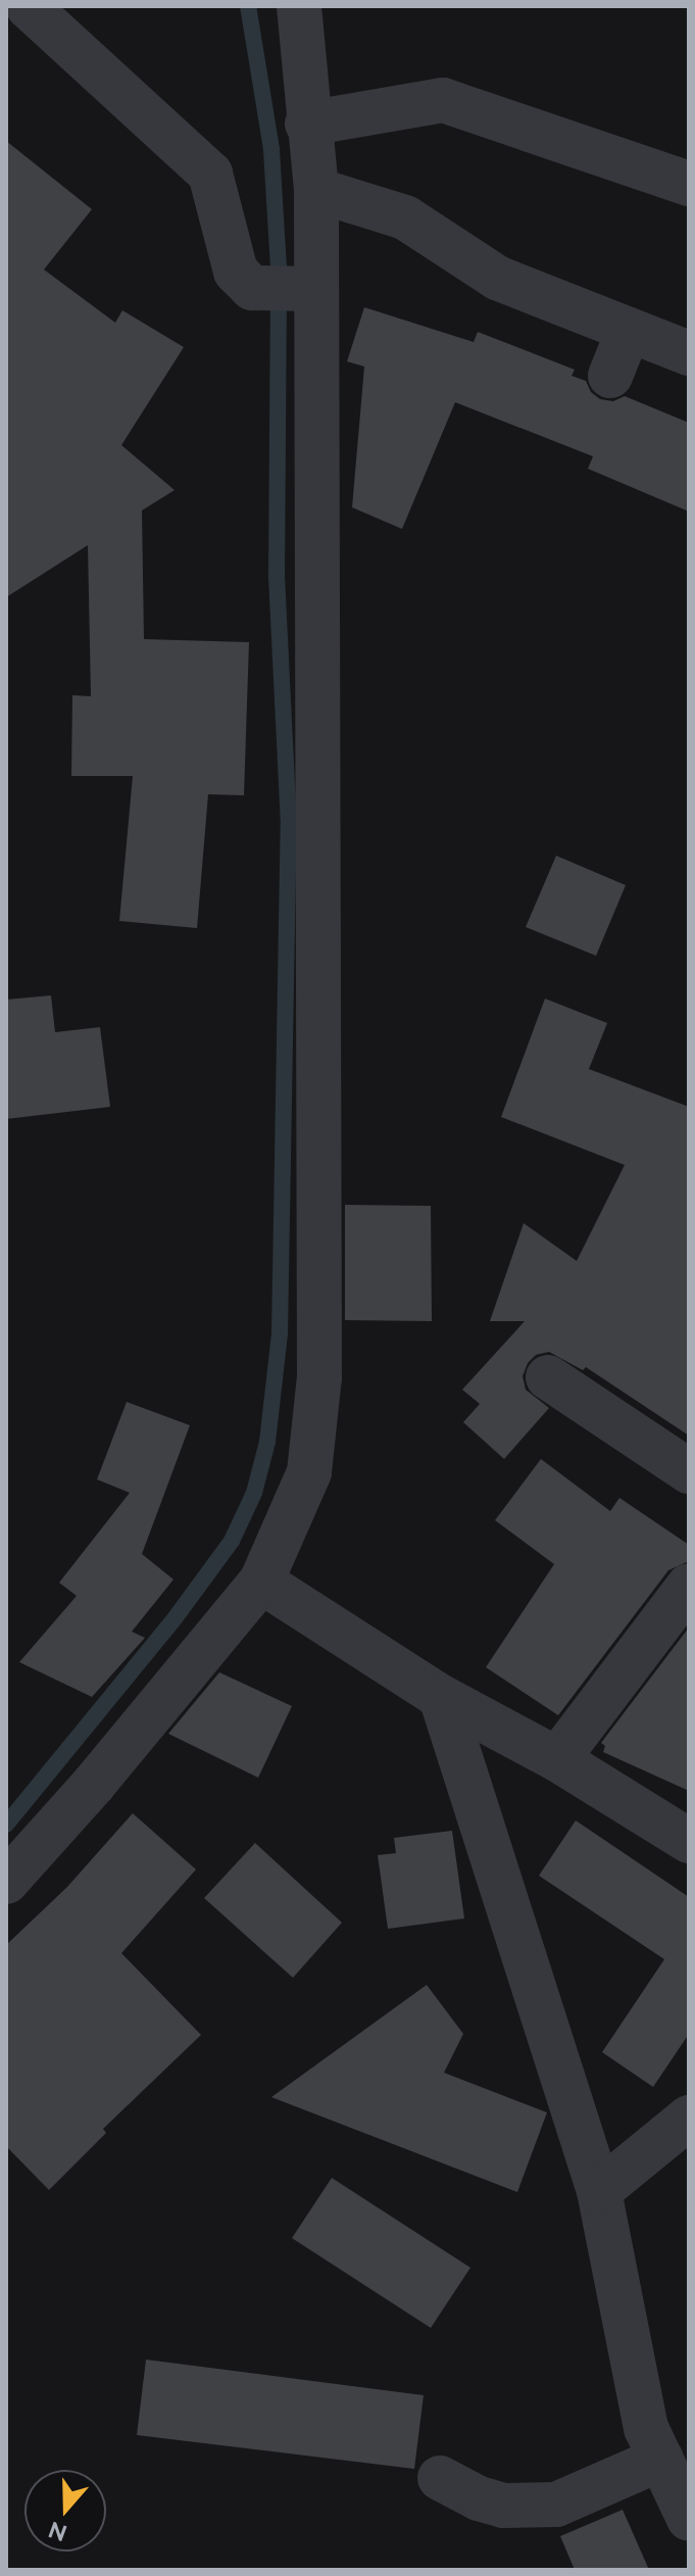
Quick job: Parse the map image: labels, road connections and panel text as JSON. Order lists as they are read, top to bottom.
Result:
{
  "north": "bottom"
}
